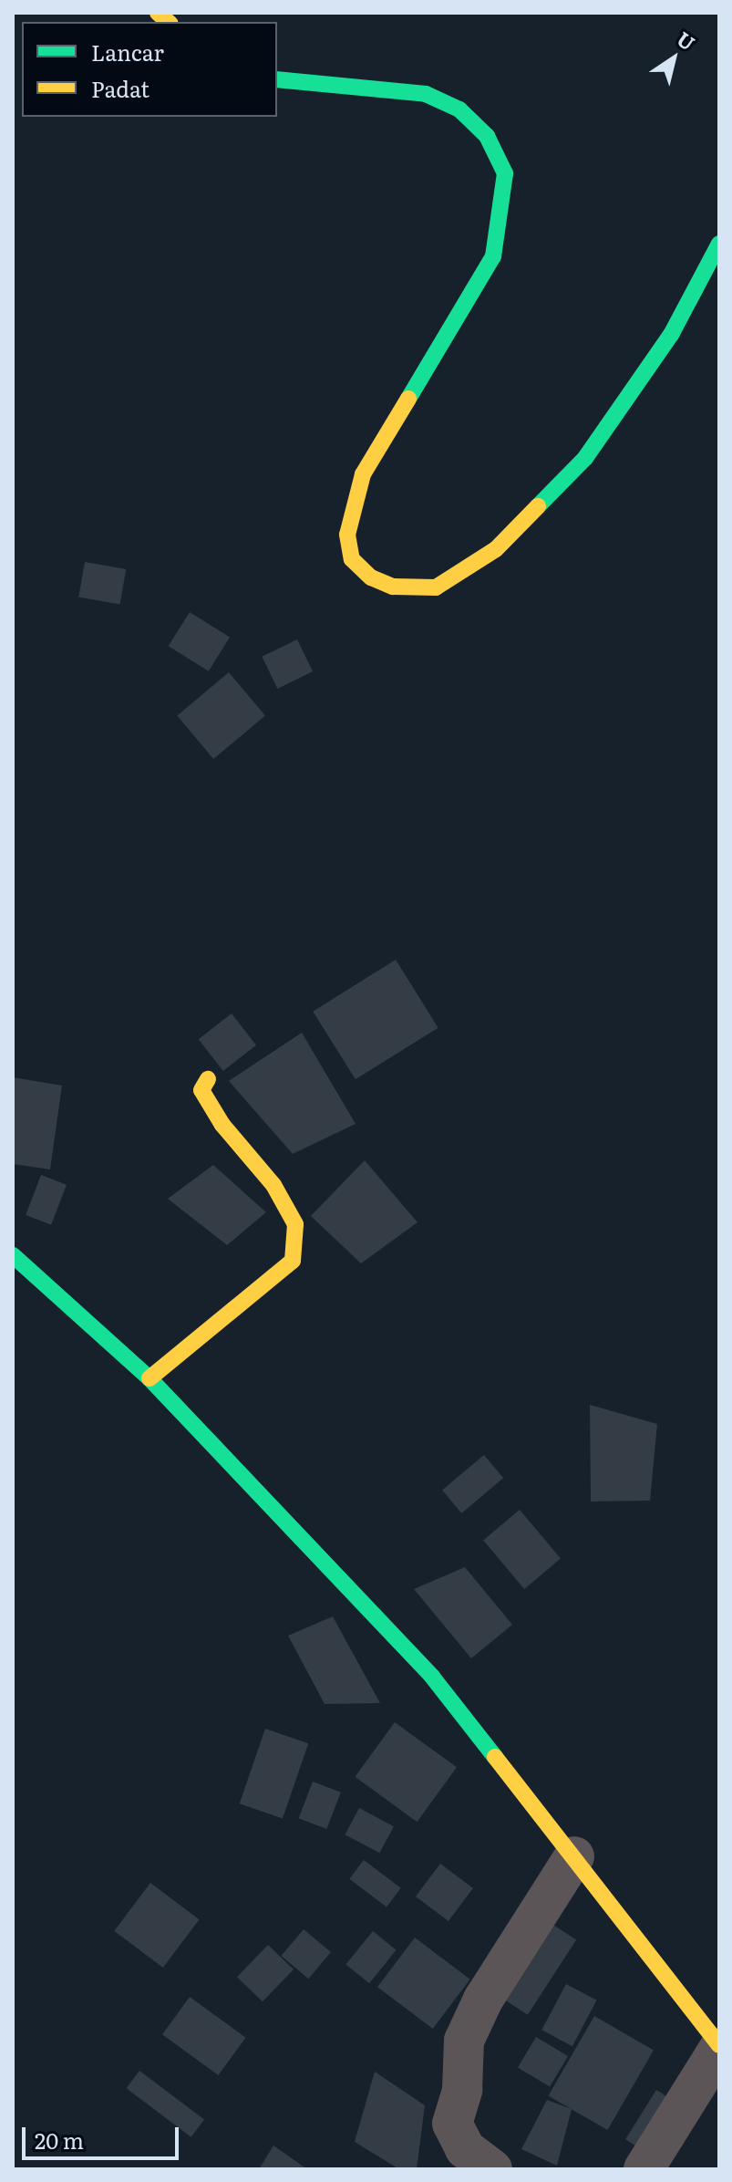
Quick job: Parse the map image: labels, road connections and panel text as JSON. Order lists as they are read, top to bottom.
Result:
{
  "legend": ["Lancar", "Padat"],
  "scale_bar": "20 m",
  "north": "top right"
}
